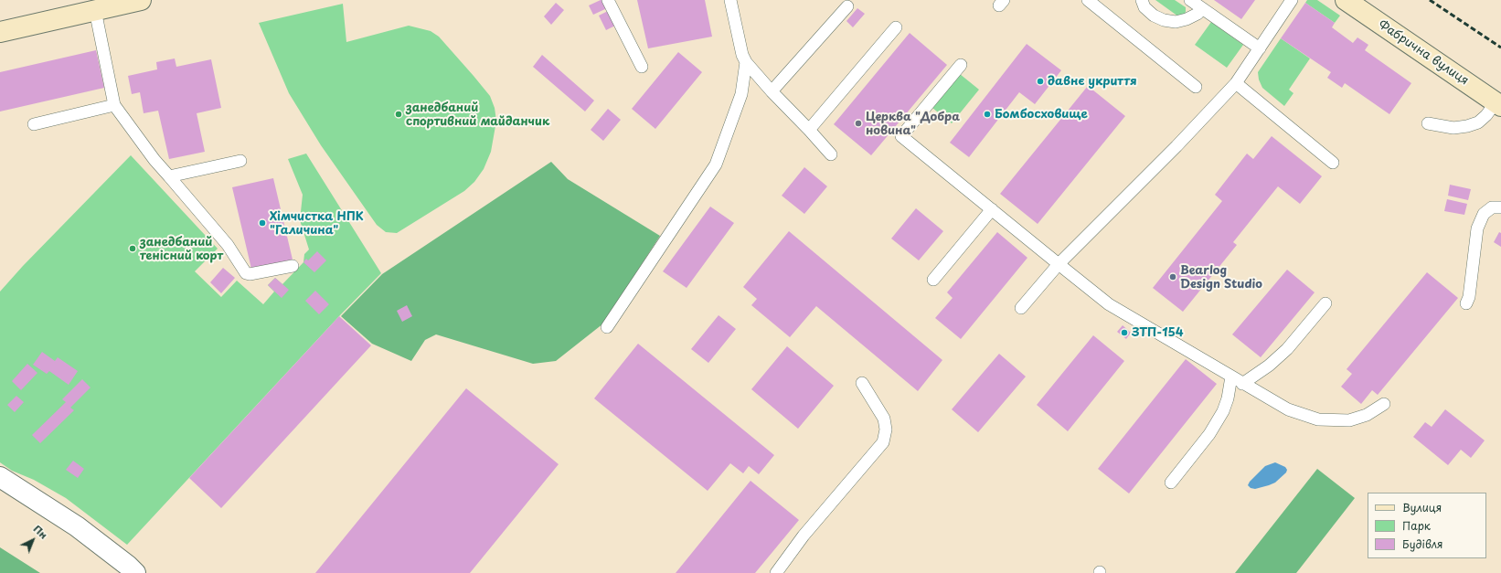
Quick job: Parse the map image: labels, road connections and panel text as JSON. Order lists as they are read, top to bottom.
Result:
{
  "streets": {
    "street": ["Фабрична вулиця"]
  },
  "places": [
    "давнє укриття",
    "занедбаний спортивний майданчик",
    "Бомбосховище",
    "Церква \"Добра новина\"",
    "Хімчистка НПК \"Галичина\"",
    "занедбаний тенісний корт",
    "Bearlog Design Studio",
    "ЗТП-154"
  ],
  "legend": ["Вулиця", "Парк", "Будівля"],
  "north": "top right"
}
